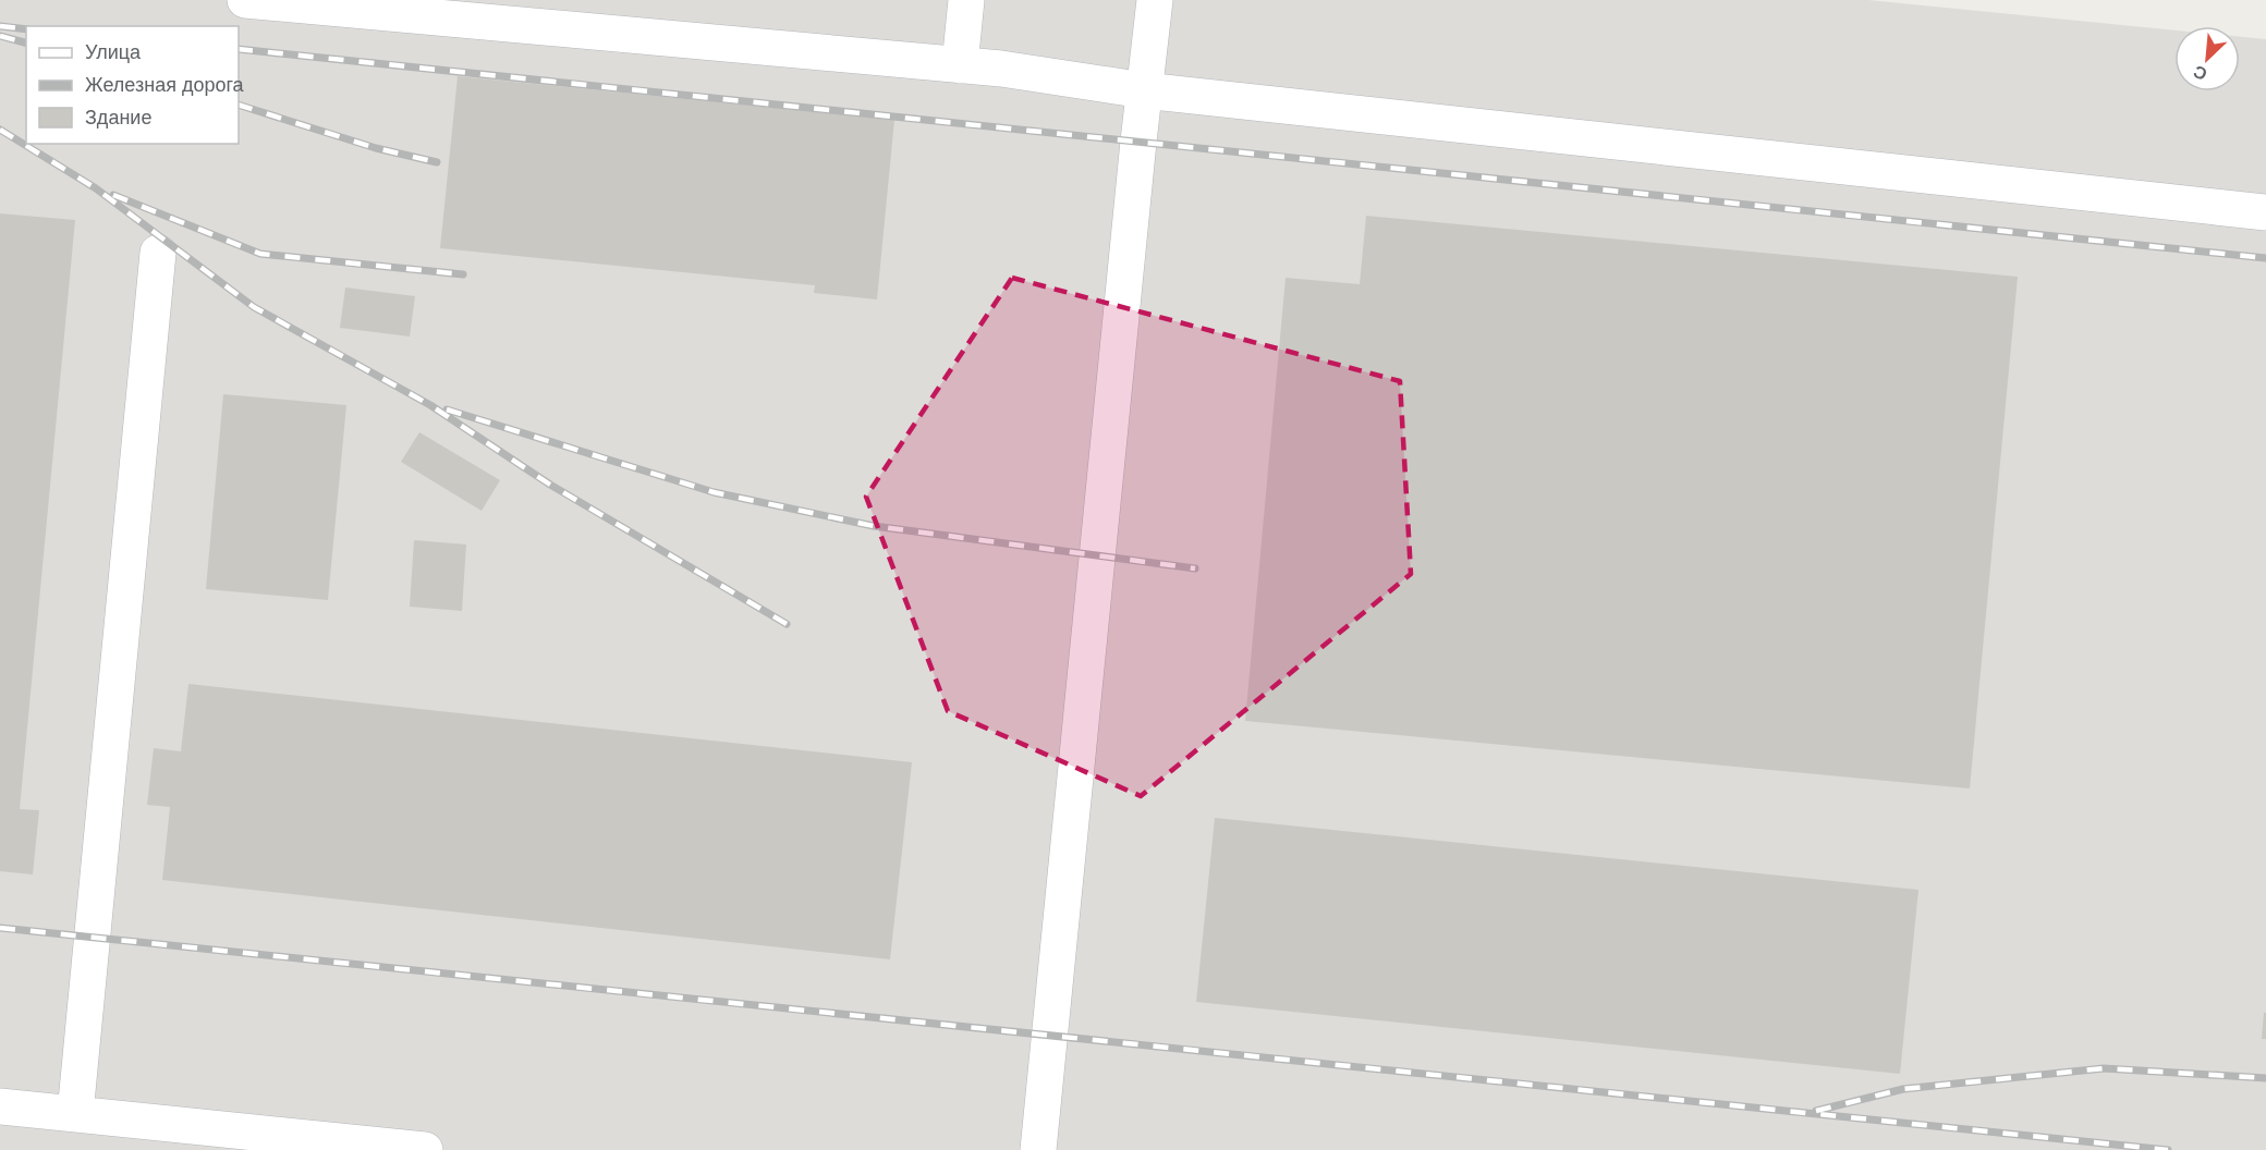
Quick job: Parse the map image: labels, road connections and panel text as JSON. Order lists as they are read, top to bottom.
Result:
{
  "legend": ["Улица", "Железная дорога", "Здание"],
  "north": "bottom left"
}
